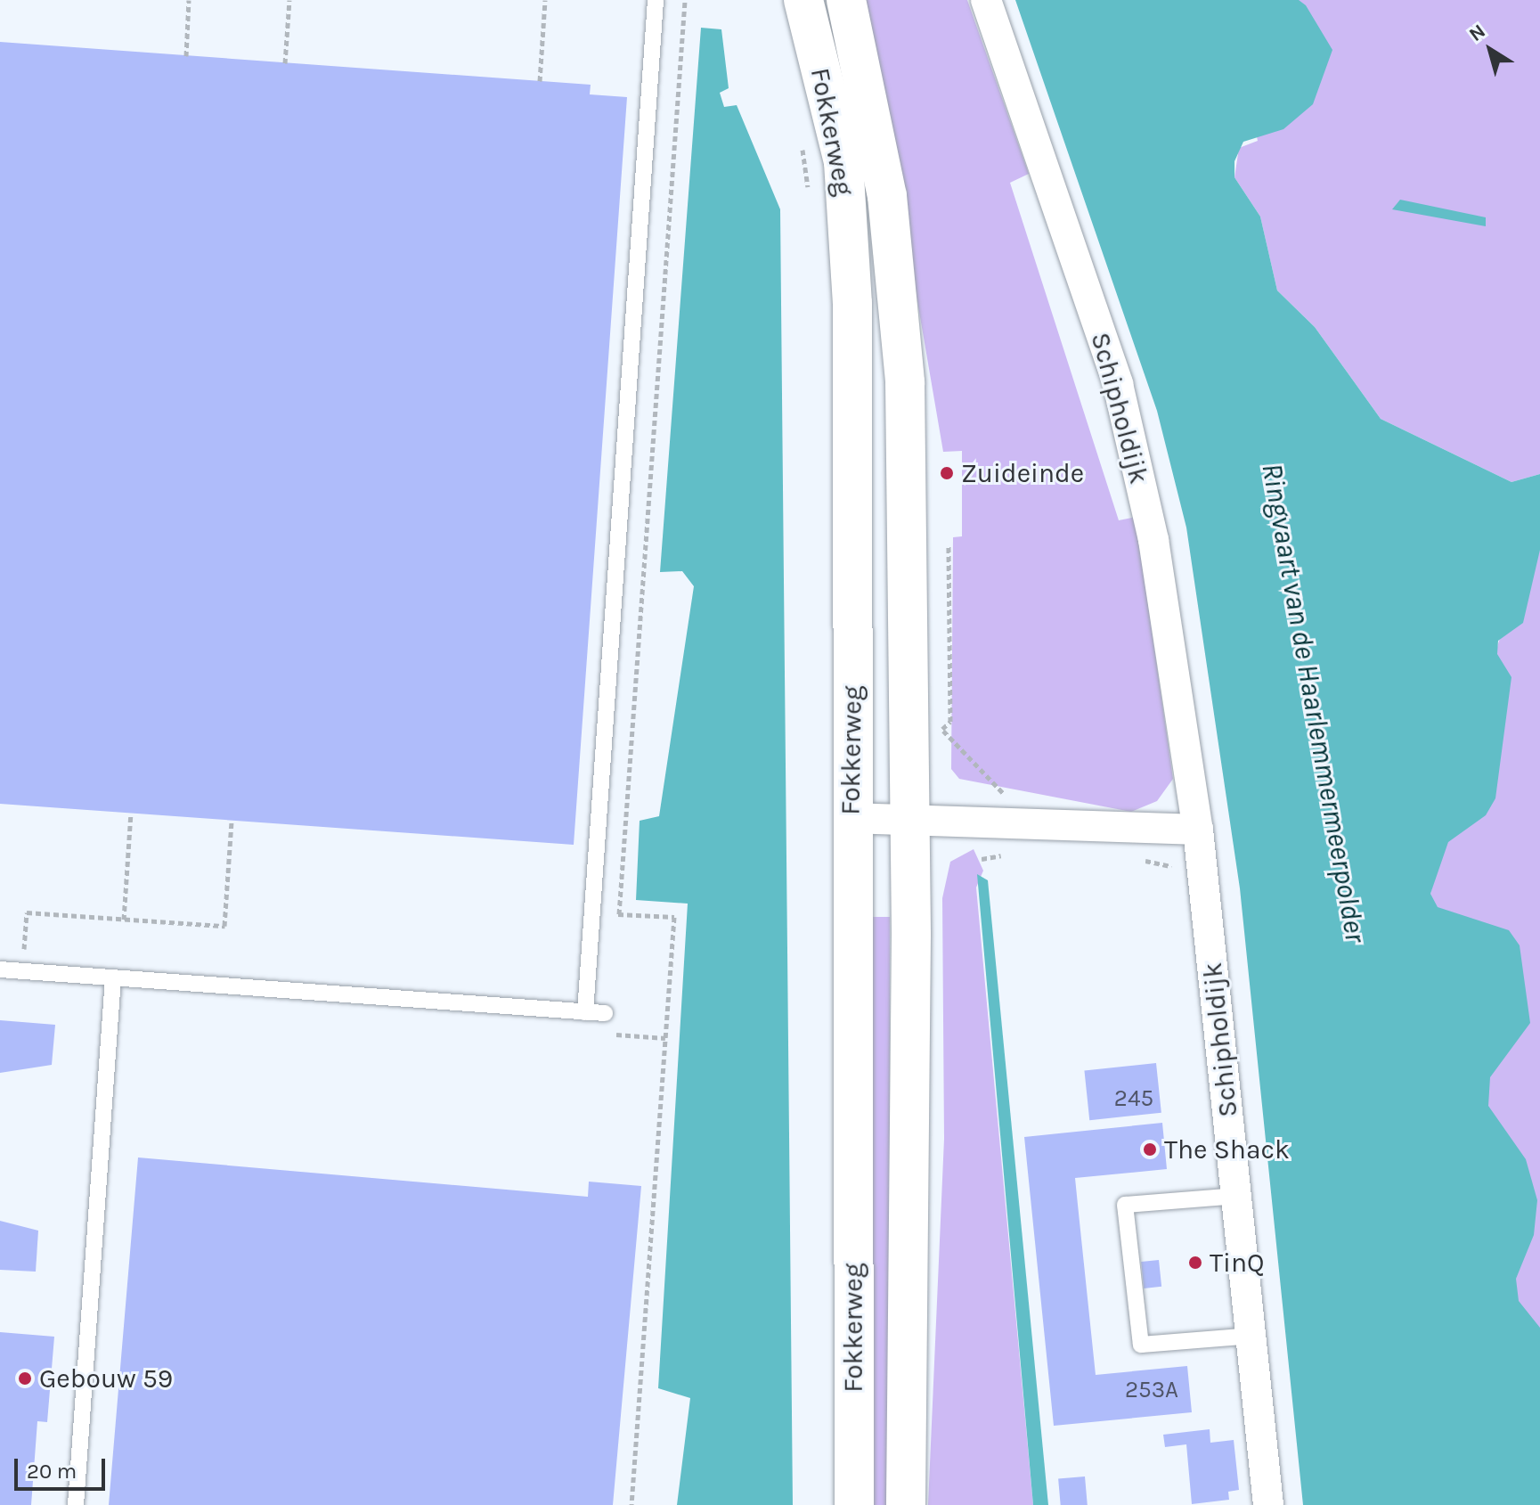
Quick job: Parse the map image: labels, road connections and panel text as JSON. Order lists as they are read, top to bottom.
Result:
{
  "streets": {
    "main road": ["Fokkerweg"],
    "street": ["Schipholdijk"]
  },
  "water": ["Ringvaart van de Haarlemmermeerpolder"],
  "places": [
    "Zuideinde",
    "The Shack",
    "TinQ",
    "Gebouw 59"
  ],
  "house_numbers": ["245", "253A"],
  "scale_bar": "20 m",
  "north": "top left"
}
